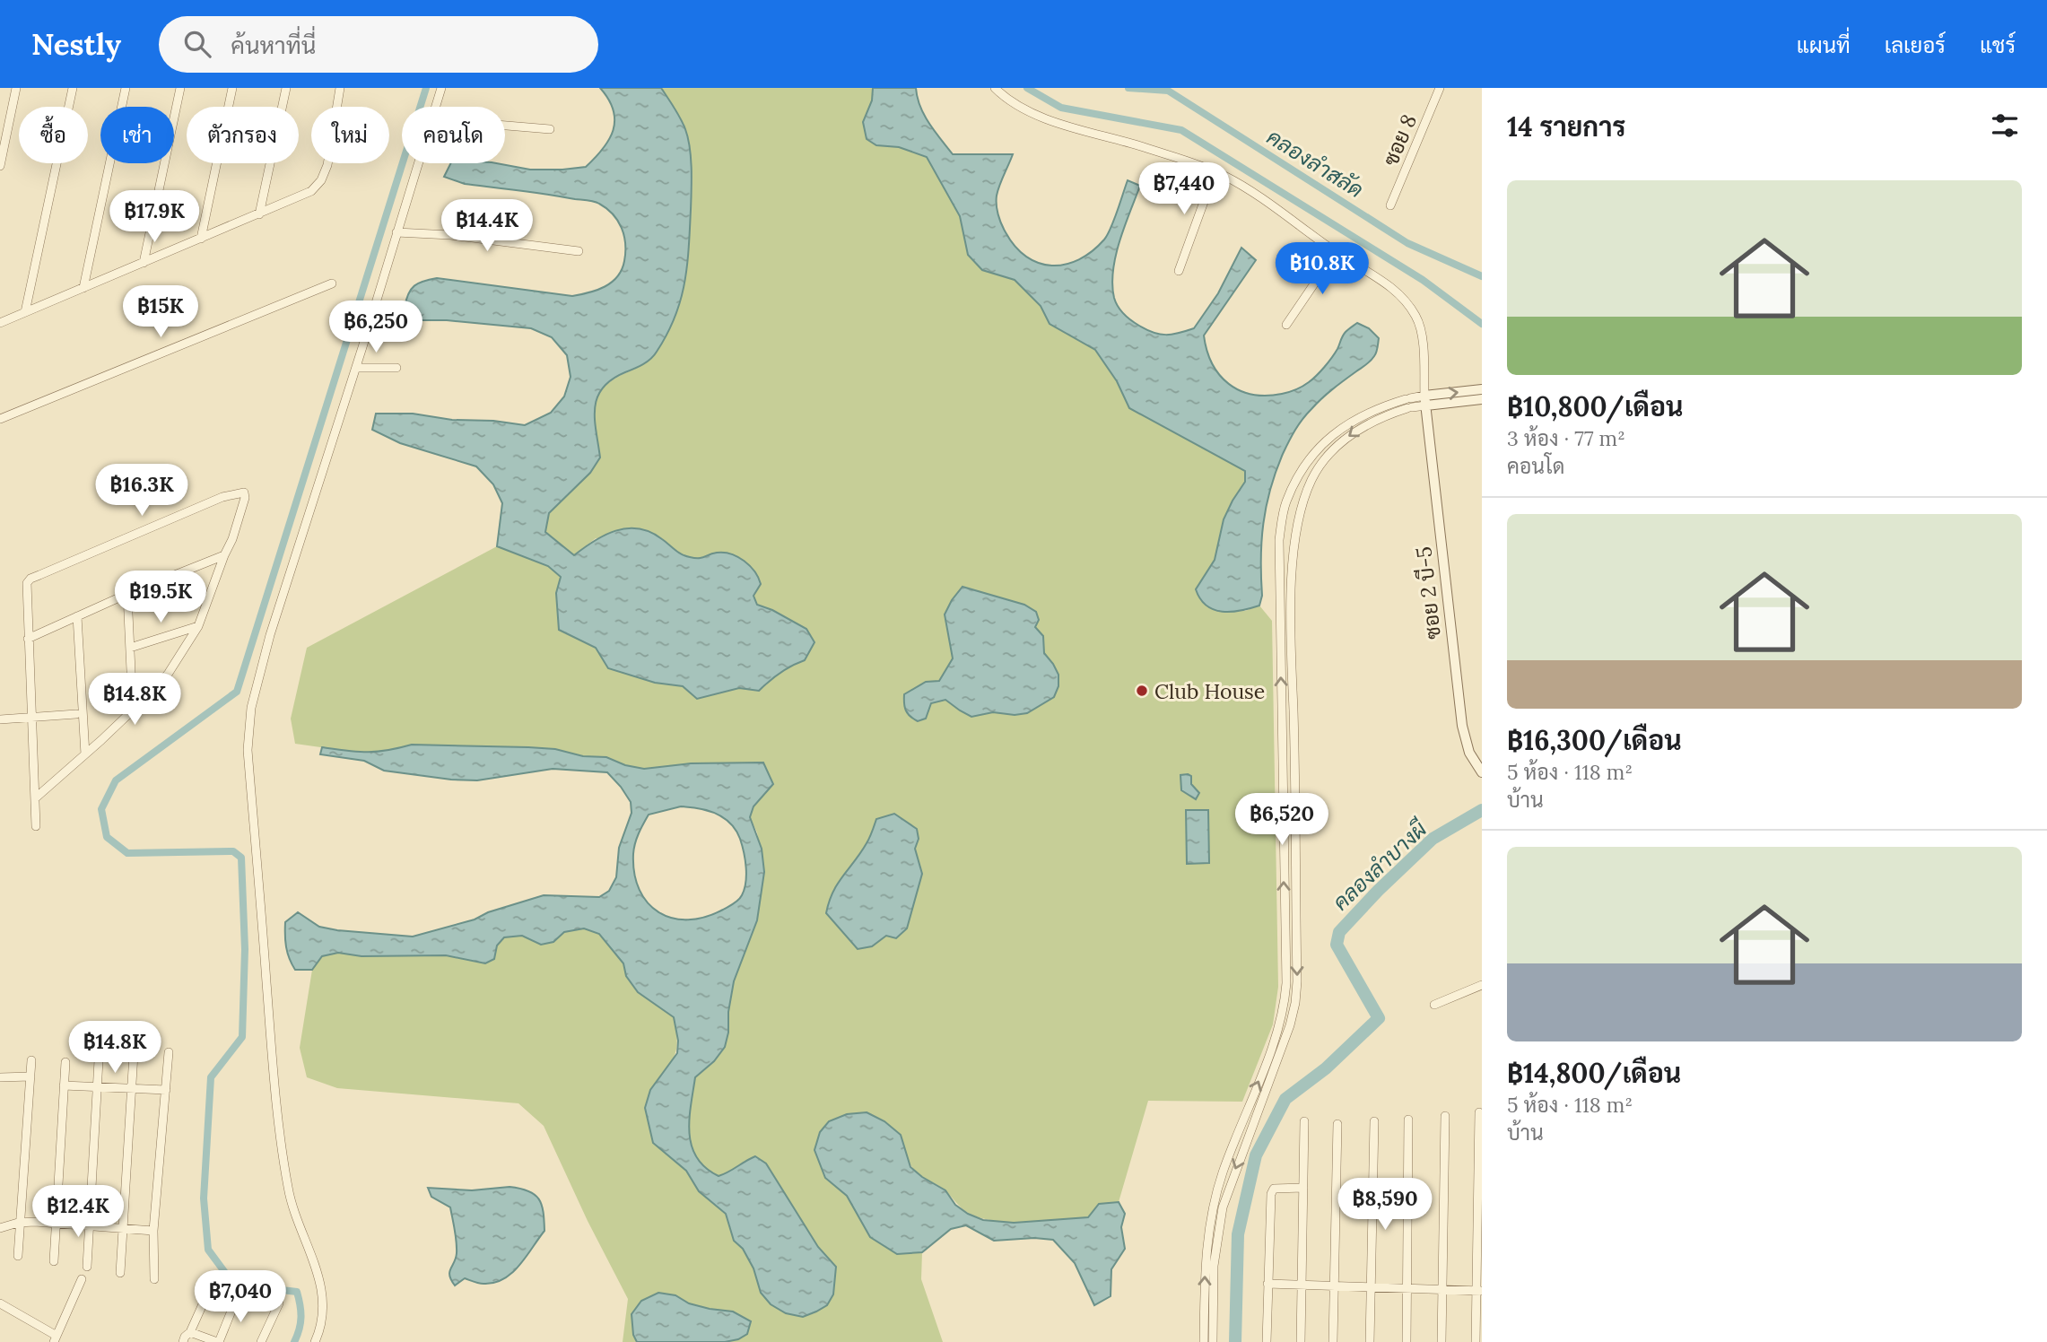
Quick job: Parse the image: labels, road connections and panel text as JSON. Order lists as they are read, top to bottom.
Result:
{
  "streets": {
    "street": ["ซอย 8", "ซอย 2 บี-5"]
  },
  "water": ["คลองลำสลัด", "คลองลำบางผี"],
  "places": ["Club House"],
  "page": {
    "header": "Nestly",
    "search": "ค้นหาที่นี่",
    "nav": ["แผนที่", "เลเยอร์", "แชร์"],
    "heading": "14 รายการ",
    "chip": [
      "ซื้อ",
      "เช่า",
      "ตัวกรอง",
      "ใหม่",
      "คอนโด"
    ],
    "price": [
      "฿7,440",
      "฿17.9K",
      "฿14.4K",
      "฿10.8K",
      "฿15K",
      "฿6,250",
      "฿16.3K",
      "฿19.5K",
      "฿14.8K",
      "฿6,520",
      "฿14.8K",
      "฿8,590",
      "฿12.4K",
      "฿7,040"
    ],
    "list": [
      {
        "name": "฿10,800/เดือน",
        "note": "3 ห้อง · 77 m² · คอนโด"
      },
      {
        "name": "฿16,300/เดือน",
        "note": "5 ห้อง · 118 m² · บ้าน"
      },
      {
        "name": "฿14,800/เดือน",
        "note": "5 ห้อง · 118 m² · บ้าน"
      }
    ]
  }
}
